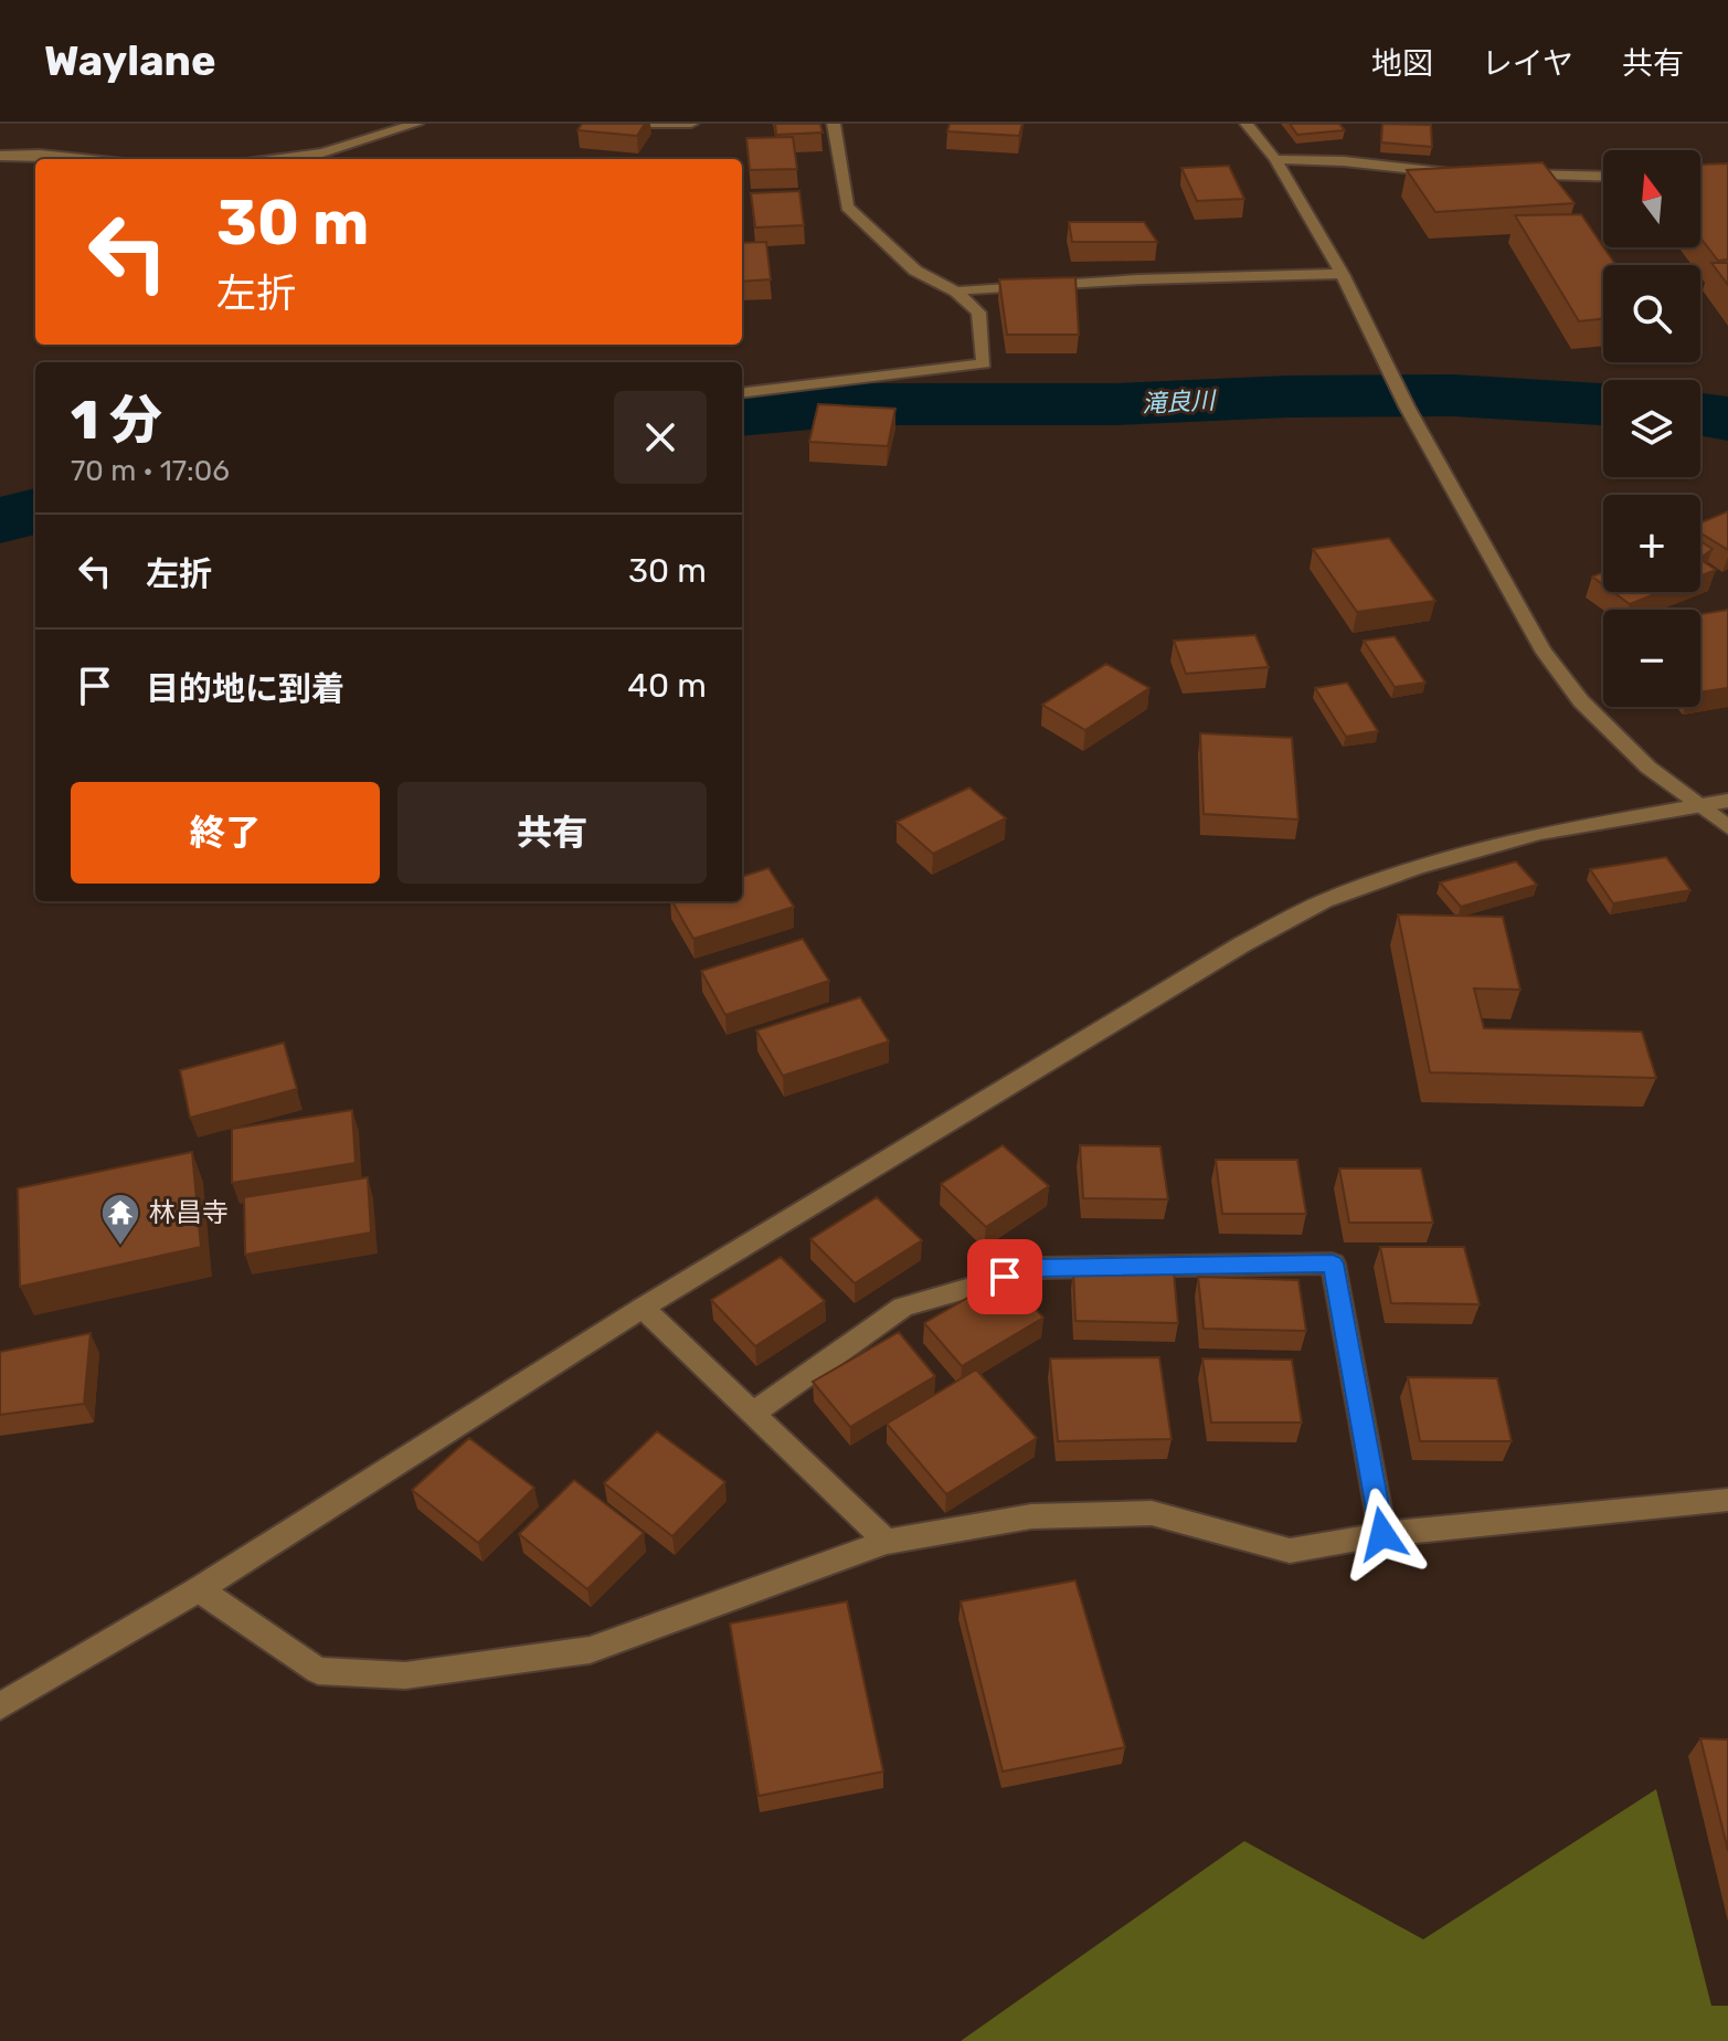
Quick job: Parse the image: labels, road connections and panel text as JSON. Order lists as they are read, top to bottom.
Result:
{
  "water": ["滝良川"],
  "places": {
    "temple": ["林昌寺"]
  },
  "north": "top",
  "page": {
    "header": "Waylane",
    "nav": ["地図", "レイヤ", "共有"],
    "map_buttons": ["+", "−"],
    "turn": ["30 m", "左折"],
    "heading": ["1 分", "70 m · 17:06"],
    "list": [
      {
        "name": "左折",
        "value": "30 m"
      },
      {
        "name": "目的地に到着",
        "value": "40 m"
      }
    ],
    "buttons": ["終了", "共有"]
  }
}
